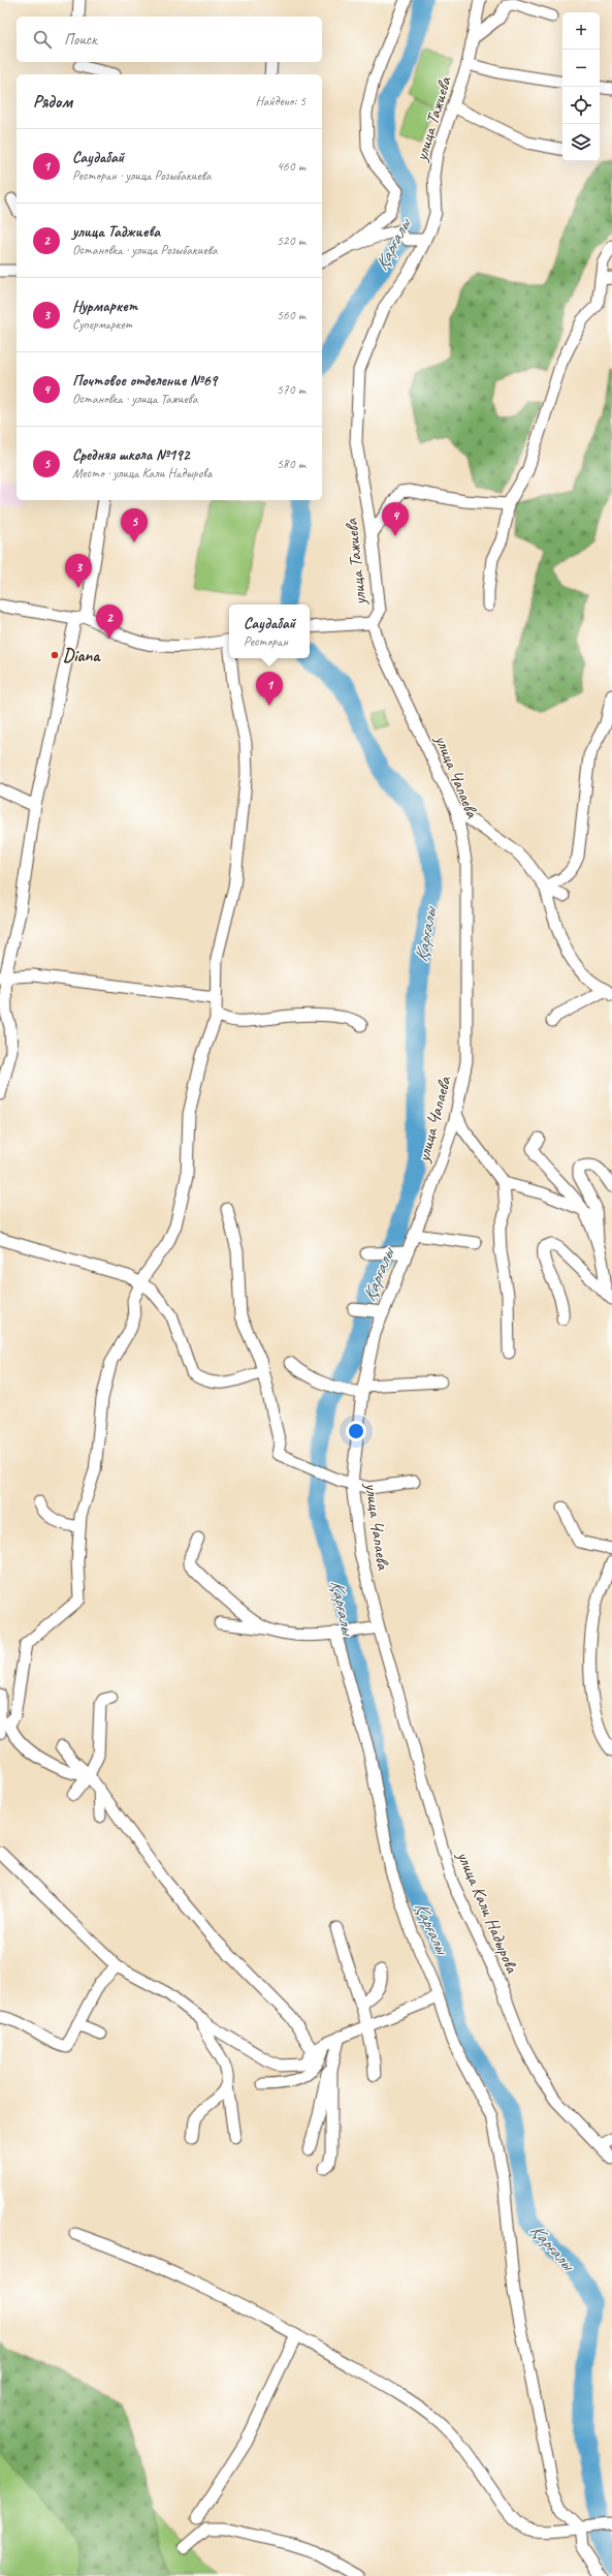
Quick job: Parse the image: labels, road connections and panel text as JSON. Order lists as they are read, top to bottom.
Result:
{
  "streets": {
    "street": ["улица Тажиева", "улица Чапаева", "улица Кали Надырова"]
  },
  "crossings": [
    ["улица Тажиева", "улица Чапаева"],
    ["улица Чапаева", "улица Кали Надырова"]
  ],
  "water": ["Қарғалы"],
  "places": ["Diana"],
  "page": {
    "map_buttons": ["+", "−"],
    "search": "Поиск",
    "heading": ["Рядом", "Найдено: 5"],
    "list": [
      {
        "mark": "1",
        "name": "Саудабай",
        "note": "Ресторан · улица Розыбакиева",
        "value": "460 m"
      },
      {
        "mark": "2",
        "name": "улица Таджиева",
        "note": "Остановка · улица Розыбакиева",
        "value": "520 m"
      },
      {
        "mark": "3",
        "name": "Нурмаркет",
        "note": "Супермаркет",
        "value": "560 m"
      },
      {
        "mark": "4",
        "name": "Почтовое отделение №69",
        "note": "Остановка · улица Тажиева",
        "value": "570 m"
      },
      {
        "mark": "5",
        "name": "Средняя школа №192",
        "note": "Место · улица Кали Надырова",
        "value": "580 m"
      }
    ],
    "pins": [
      "4",
      "5",
      "3",
      "2",
      "1"
    ],
    "popup": ["Саудабай", "Ресторан"]
  }
}
